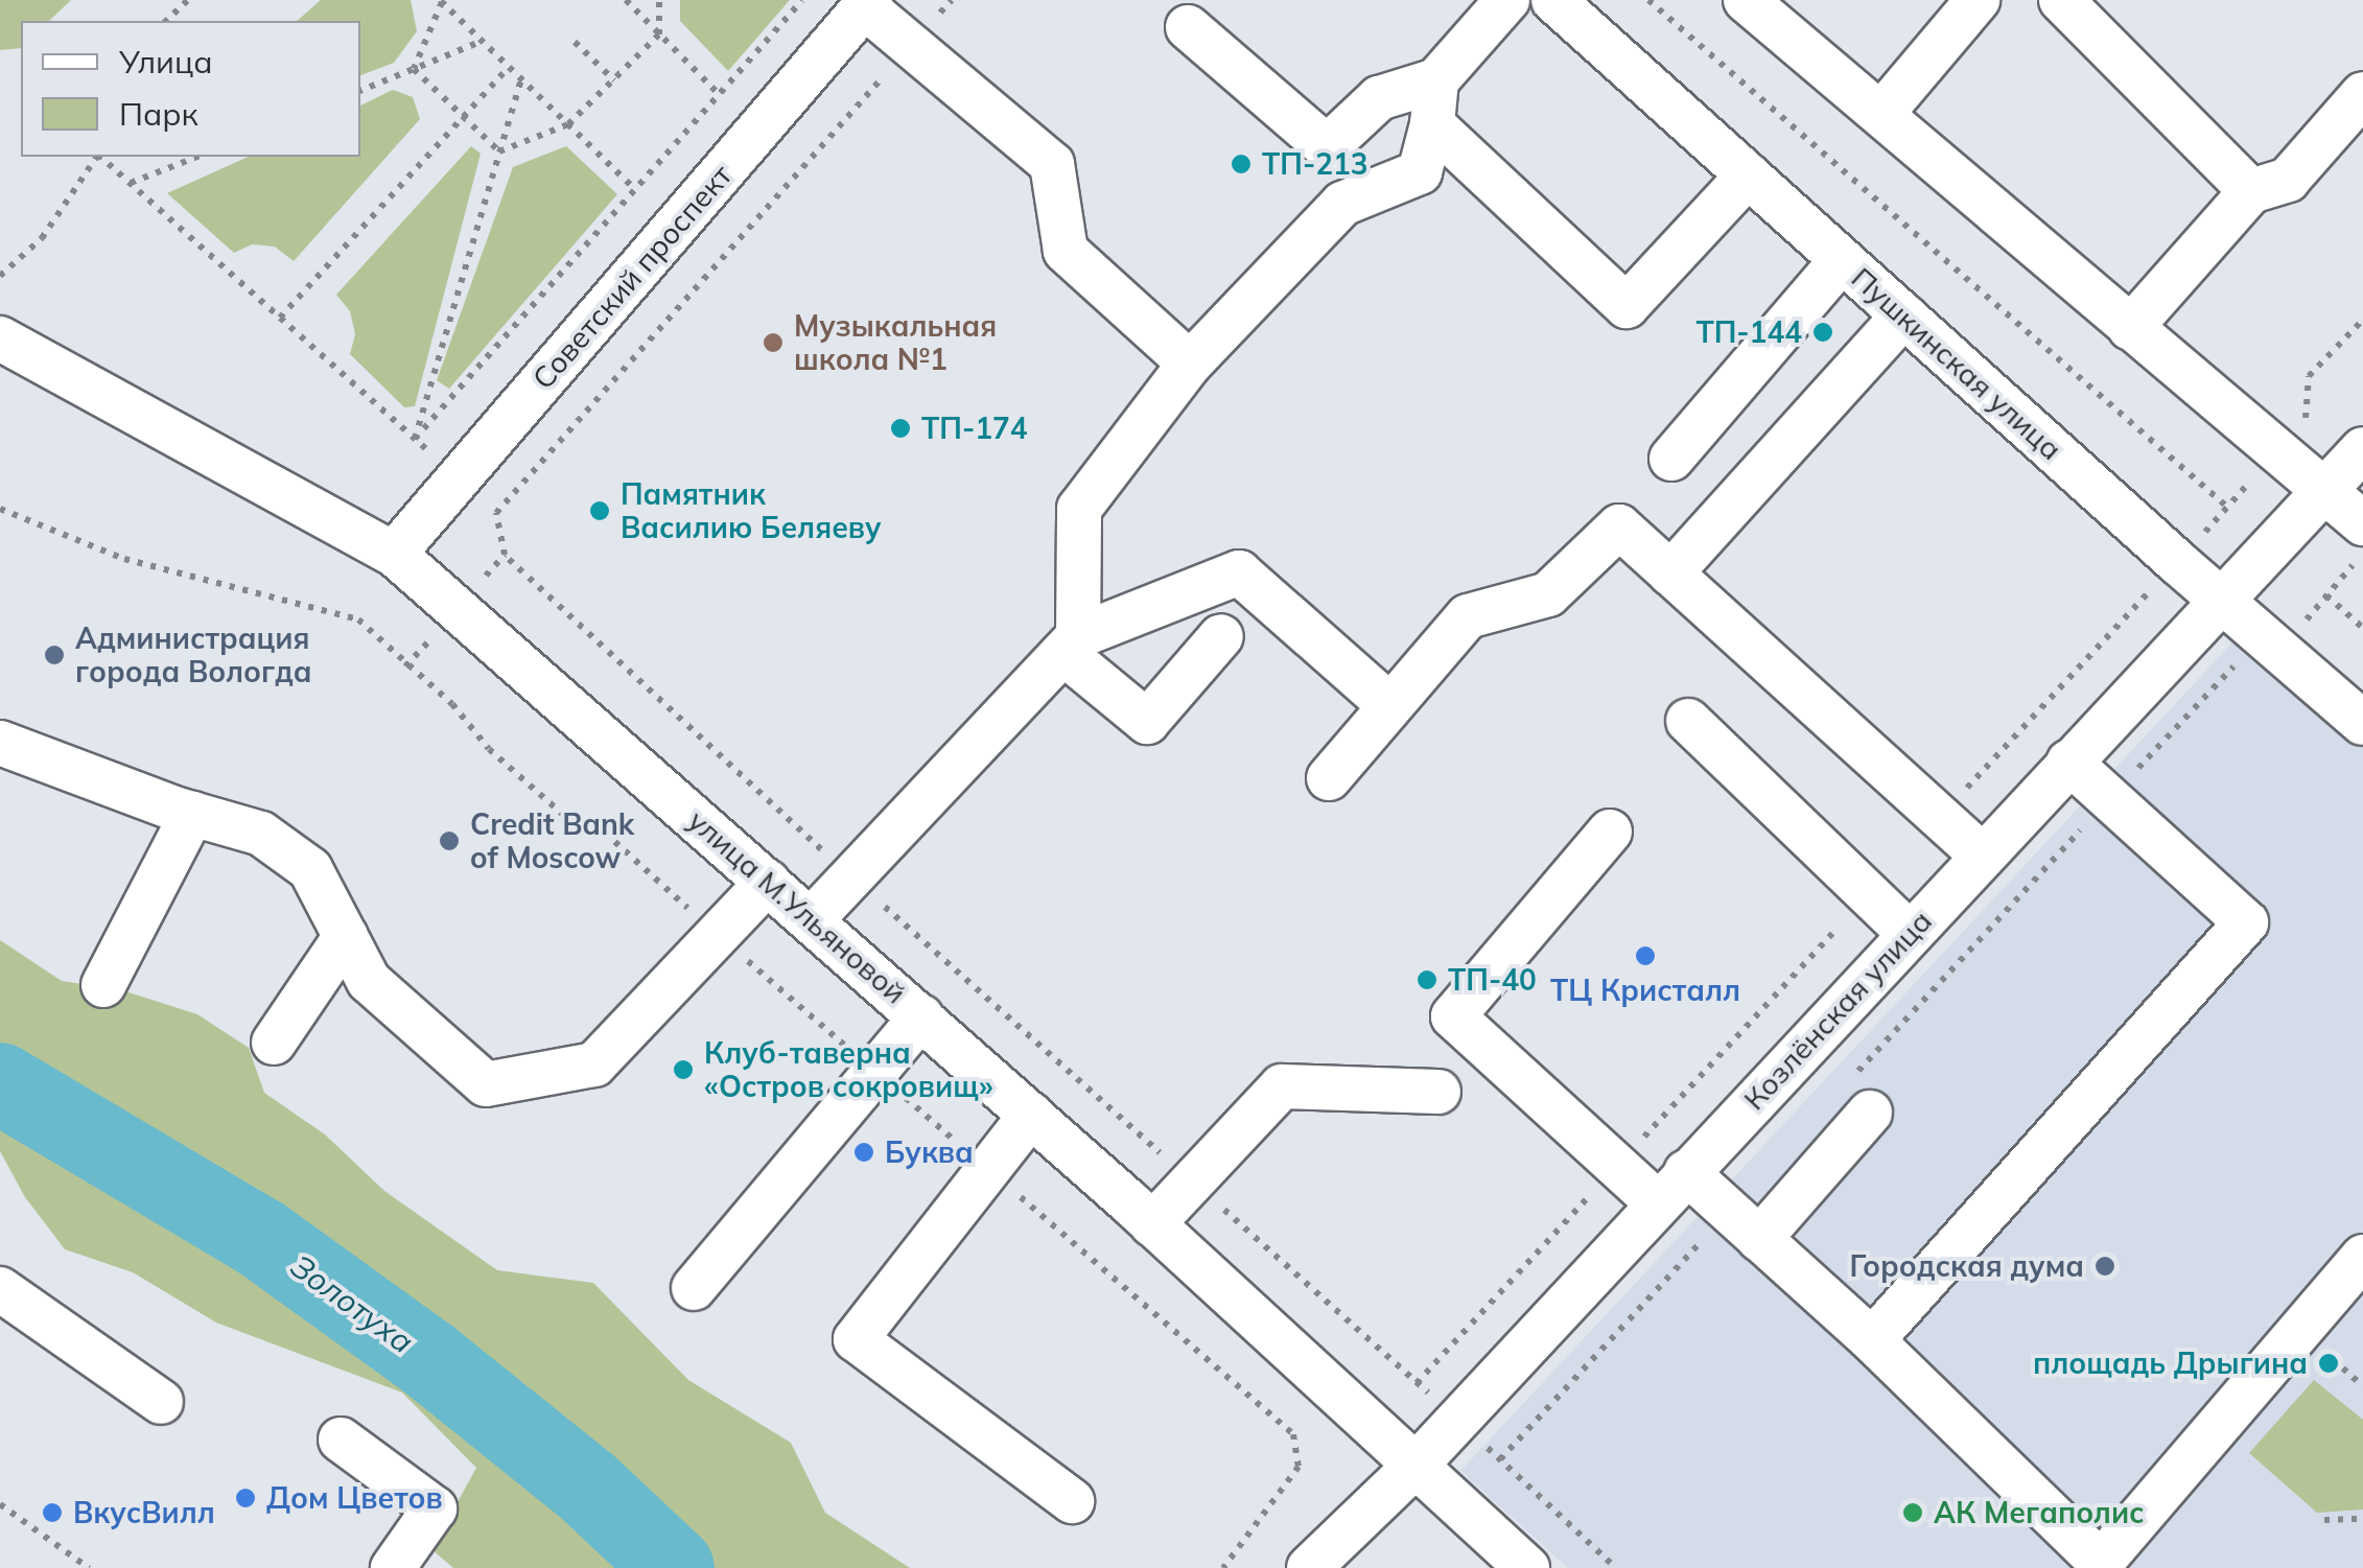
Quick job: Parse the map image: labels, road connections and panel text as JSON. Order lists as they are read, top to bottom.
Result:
{
  "streets": {
    "street": [
      "Советский проспект",
      "Пушкинская улица",
      "улица М.Ульяновой",
      "Козлёнская улица"
    ]
  },
  "crossings": [
    ["Советский проспект", "улица М.Ульяновой"],
    ["Пушкинская улица", "Козлёнская улица"],
    ["улица М.Ульяновой", "Козлёнская улица"]
  ],
  "water": ["Золотуха"],
  "places": [
    "ТП-213",
    "ТП-144",
    "Музыкальная школа №1",
    "ТП-174",
    "Памятник Василию Беляеву",
    "Администрация города Вологда",
    "Credit Bank of Moscow",
    "ТЦ Кристалл",
    "ТП-40",
    "Клуб-таверна «Остров сокровищ»",
    "Буква",
    "Городская дума",
    "площадь Дрыгина",
    "Дом Цветов",
    "ВкусВилл",
    "АК Мегаполис"
  ],
  "legend": ["Улица", "Парк"]
}
